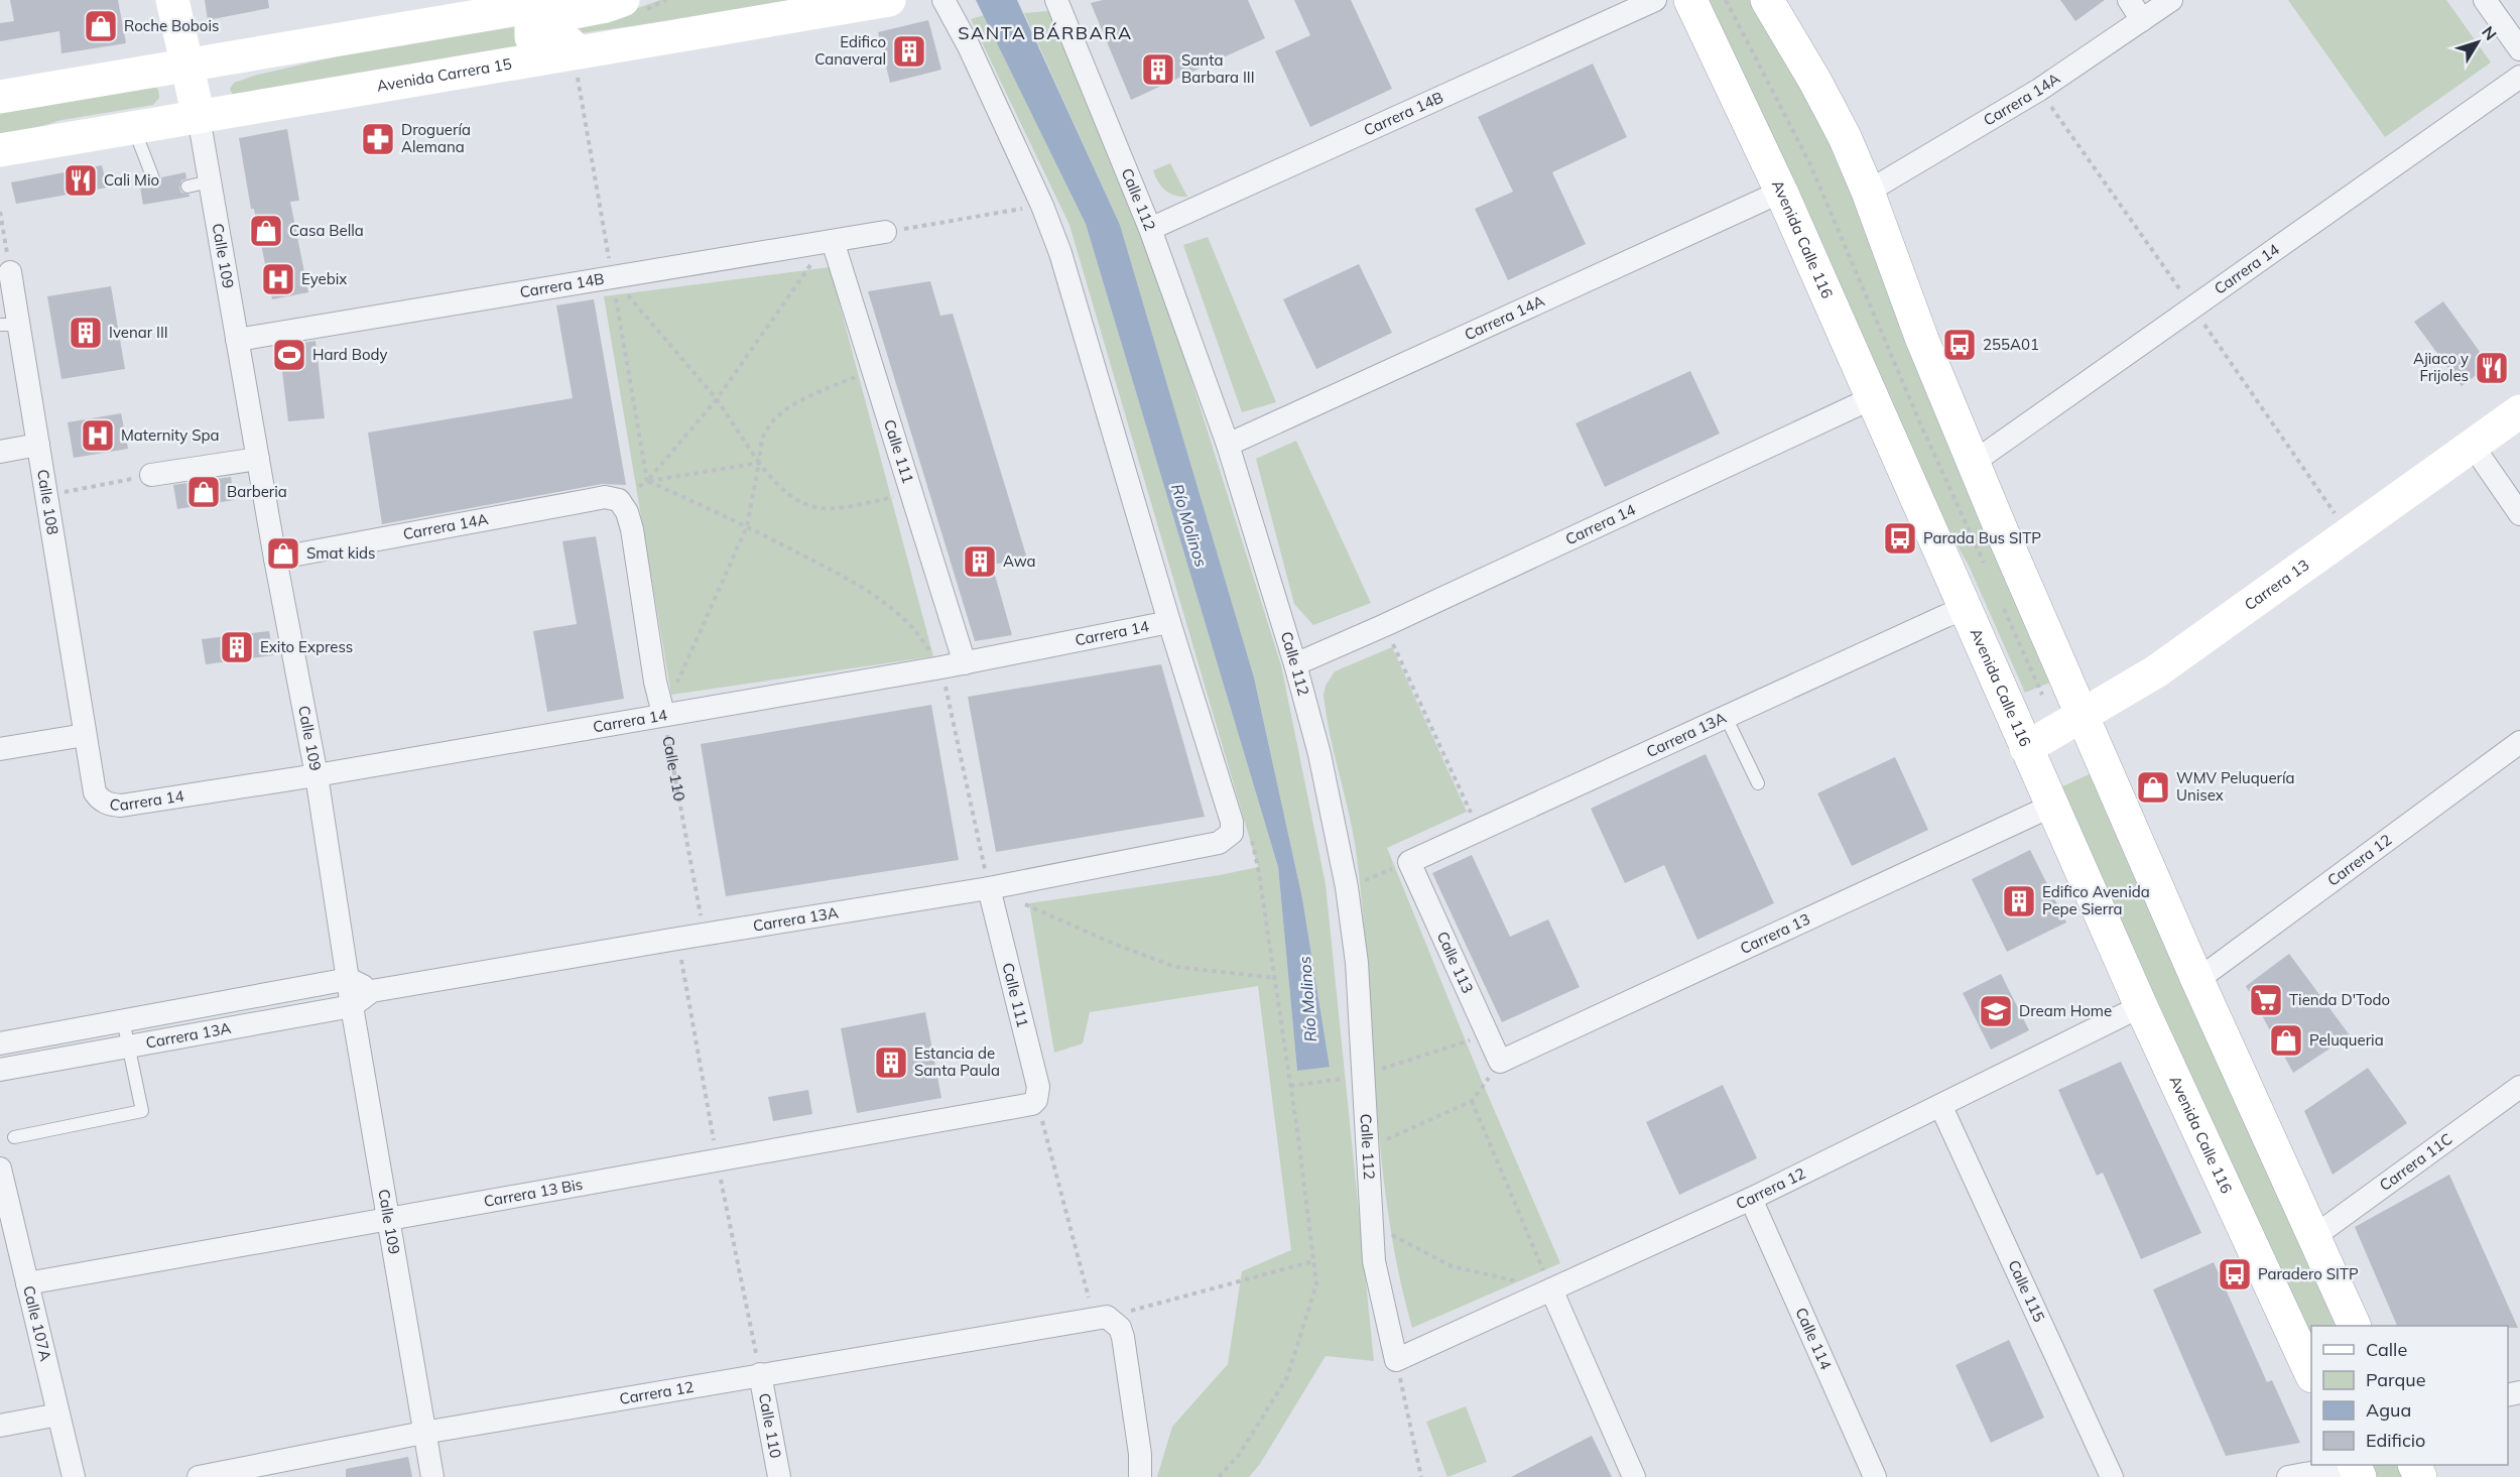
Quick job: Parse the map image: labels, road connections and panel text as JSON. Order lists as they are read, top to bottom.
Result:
{
  "streets": {
    "main road": [
      "Avenida Carrera 15",
      "Avenida Calle 116",
      "Calle 109",
      "Carrera 13"
    ],
    "street": [
      "Carrera 14A",
      "Carrera 14B",
      "Calle 112",
      "Carrera 14",
      "Calle 111",
      "Calle 108",
      "Carrera 13A",
      "Calle 110",
      "Carrera 12",
      "Calle 113",
      "Carrera 11C",
      "Carrera 13 Bis",
      "Calle 115",
      "Calle 107A",
      "Calle 114"
    ]
  },
  "crossings": [
    ["Avenida Carrera 15", "Calle 109"],
    ["Carrera 14A", "Calle 112"],
    ["Carrera 14A", "Avenida Calle 116"],
    ["Carrera 14A", "Calle 109"],
    ["Carrera 14A", "Carrera 14"],
    ["Carrera 14A", "Calle 110"],
    ["Carrera 14B", "Calle 112"],
    ["Carrera 14B", "Calle 109"],
    ["Carrera 14B", "Calle 111"],
    ["Calle 112", "Carrera 14"],
    ["Calle 112", "Carrera 12"],
    ["Avenida Calle 116", "Carrera 14"],
    ["Avenida Calle 116", "Carrera 13"],
    ["Avenida Calle 116", "Carrera 13A"],
    ["Avenida Calle 116", "Carrera 12"],
    ["Calle 109", "Carrera 14"],
    ["Calle 109", "Carrera 13A"],
    ["Calle 109", "Carrera 12"],
    ["Calle 109", "Carrera 13 Bis"],
    ["Carrera 14", "Calle 111"],
    ["Carrera 14", "Calle 108"],
    ["Carrera 14", "Carrera 13A"],
    ["Carrera 14", "Calle 110"],
    ["Calle 111", "Carrera 13A"],
    ["Calle 111", "Carrera 13 Bis"],
    ["Carrera 13", "Calle 113"],
    ["Carrera 13A", "Calle 110"],
    ["Carrera 13A", "Calle 113"],
    ["Calle 110", "Carrera 12"],
    ["Carrera 12", "Calle 115"],
    ["Carrera 12", "Calle 114"],
    ["Carrera 13 Bis", "Calle 107A"]
  ],
  "districts": ["SANTA BÁRBARA"],
  "water": ["Río Molinos"],
  "places": {
    "shop": [
      "Roche Bobois",
      "Casa Bella",
      "Barberia",
      "Smat kids",
      "WMV Peluquería Unisex",
      "Peluqueria"
    ],
    "building": [
      "Edifico Canaveral",
      "Santa Barbara III",
      "Ivenar III",
      "Awa",
      "Exito Express",
      "Edifico Avenida Pepe Sierra",
      "Estancia de Santa Paula"
    ],
    "pharmacy": ["Droguería Alemana"],
    "restaurant": ["Cali Mio", "Ajiaco y Frijoles"],
    "hospital": ["Eyebix", "Maternity Spa"],
    "bus stop": ["255A01", "Parada Bus SITP", "Paradero SITP"],
    "sports": ["Hard Body"],
    "supermarket": ["Tienda D'Todo"],
    "school or university": ["Dream Home"]
  },
  "legend": [
    "Calle",
    "Parque",
    "Agua",
    "Edificio"
  ],
  "north": "top right"
}
